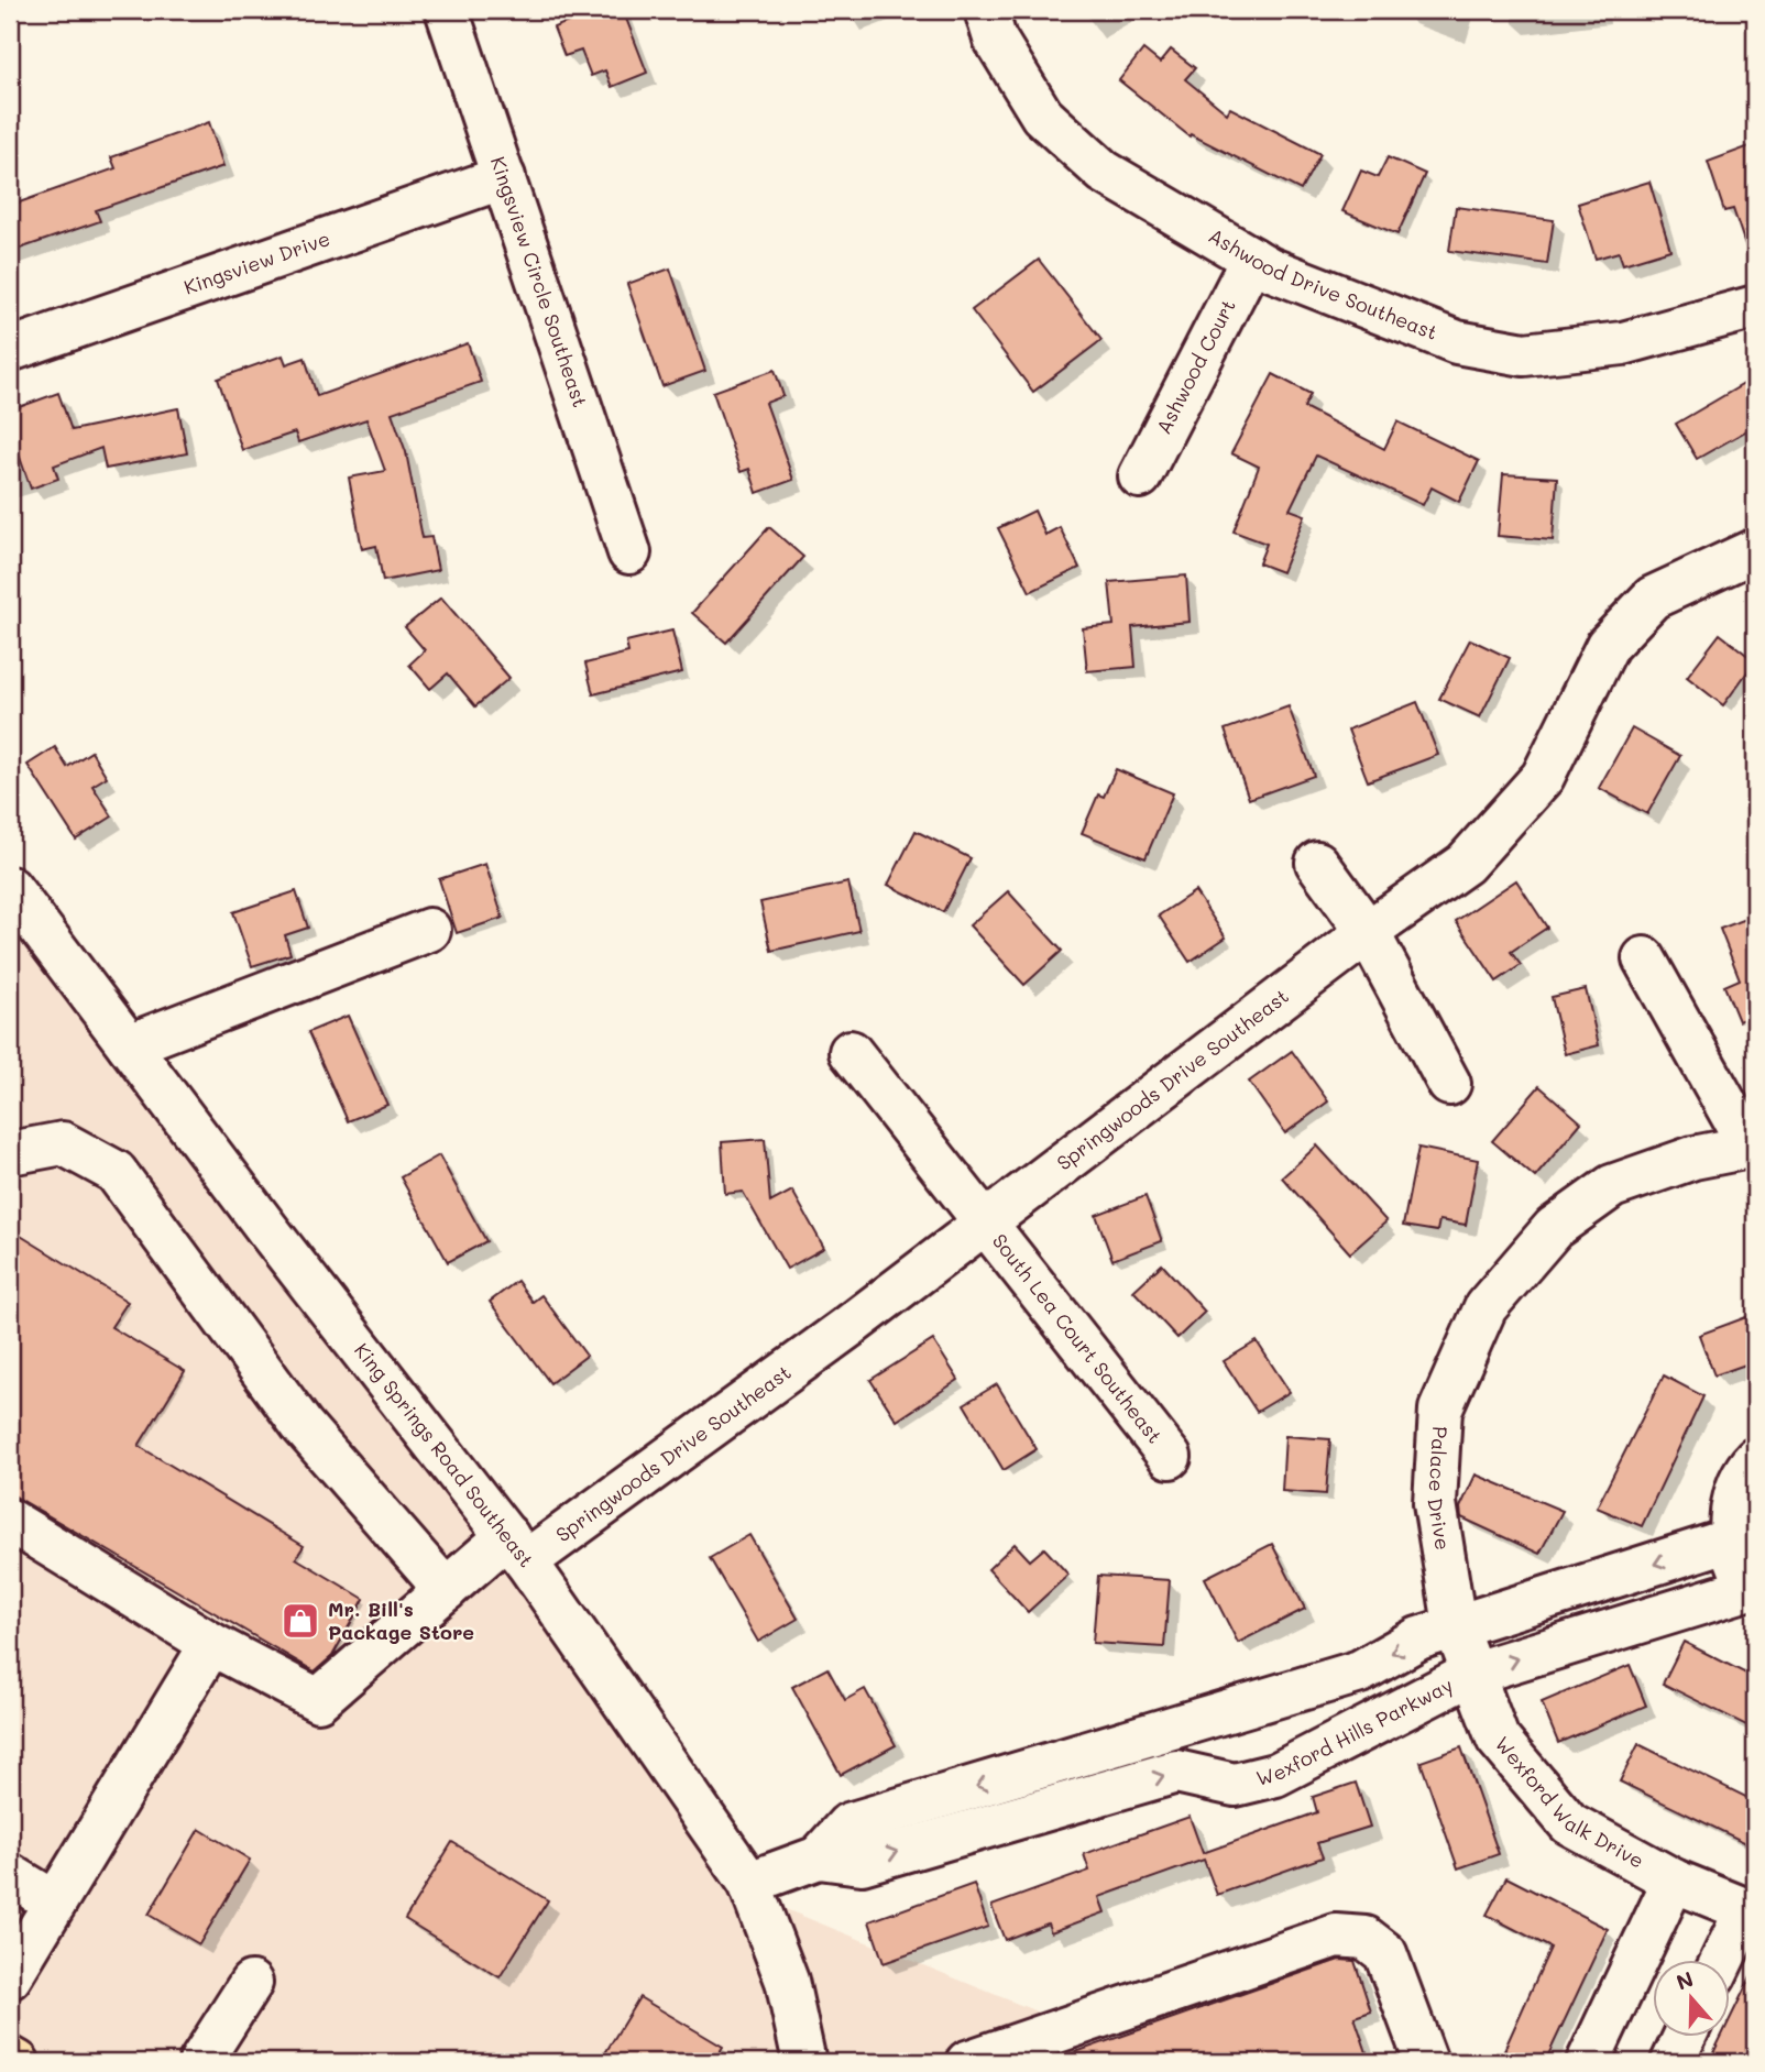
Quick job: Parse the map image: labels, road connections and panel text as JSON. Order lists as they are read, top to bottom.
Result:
{
  "streets": {
    "street": [
      "Kingsview Drive",
      "Kingsview Circle Southeast",
      "Ashwood Drive Southeast",
      "Ashwood Court",
      "Springwoods Drive Southeast",
      "South Lea Court Southeast",
      "King Springs Road Southeast",
      "Palace Drive",
      "Wexford Hills Parkway",
      "Wexford Walk Drive"
    ]
  },
  "crossings": [
    ["Kingsview Drive", "Kingsview Circle Southeast"],
    ["Ashwood Drive Southeast", "Ashwood Court"],
    ["Springwoods Drive Southeast", "South Lea Court Southeast"],
    ["Springwoods Drive Southeast", "King Springs Road Southeast"],
    ["King Springs Road Southeast", "Wexford Hills Parkway"],
    ["Palace Drive", "Wexford Hills Parkway"],
    ["Palace Drive", "Wexford Walk Drive"],
    ["Wexford Hills Parkway", "Wexford Walk Drive"]
  ],
  "places": {
    "shop": ["Mr. Bill's Package Store"]
  },
  "north": "top"
}
